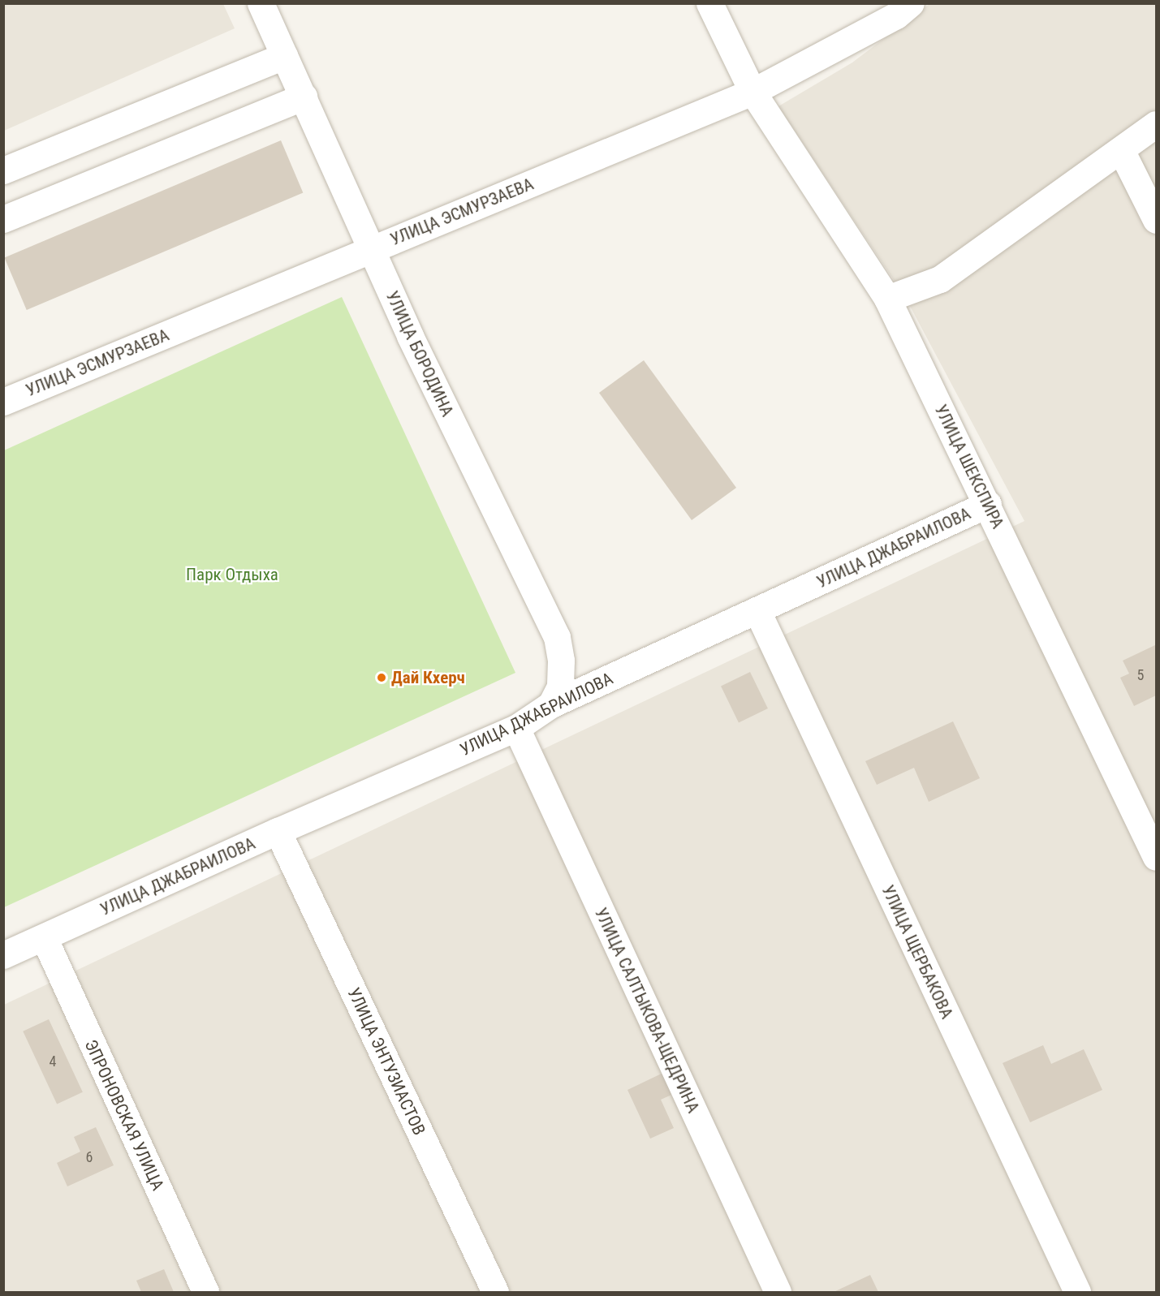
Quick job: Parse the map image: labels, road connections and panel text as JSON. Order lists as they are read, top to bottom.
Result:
{
  "streets": {
    "street": [
      "УЛИЦА ЭСМУРЗАЕВА",
      "УЛИЦА БОРОДИНА",
      "УЛИЦА ШЕКСПИРА",
      "УЛИЦА ДЖАБРАИЛОВА",
      "УЛИЦА ЩЕРБАКОВА",
      "УЛИЦА САЛТЫКОВА-ЩЕДРИНА",
      "УЛИЦА ЭНТУЗИАСТОВ",
      "ЭПРОНОВСКАЯ УЛИЦА"
    ]
  },
  "crossings": [
    ["УЛИЦА ЭСМУРЗАЕВА", "УЛИЦА БОРОДИНА"],
    ["УЛИЦА ЭСМУРЗАЕВА", "УЛИЦА ШЕКСПИРА"],
    ["УЛИЦА БОРОДИНА", "УЛИЦА ДЖАБРАИЛОВА"],
    ["УЛИЦА ШЕКСПИРА", "УЛИЦА ДЖАБРАИЛОВА"],
    ["УЛИЦА ДЖАБРАИЛОВА", "УЛИЦА ЩЕРБАКОВА"],
    ["УЛИЦА ДЖАБРАИЛОВА", "УЛИЦА САЛТЫКОВА-ЩЕДРИНА"],
    ["УЛИЦА ДЖАБРАИЛОВА", "УЛИЦА ЭНТУЗИАСТОВ"],
    ["УЛИЦА ДЖАБРАИЛОВА", "ЭПРОНОВСКАЯ УЛИЦА"]
  ],
  "parks": ["Парк Отдыха"],
  "places": ["Дай Кхерч"],
  "house_numbers": ["5", "4", "6"]
}
